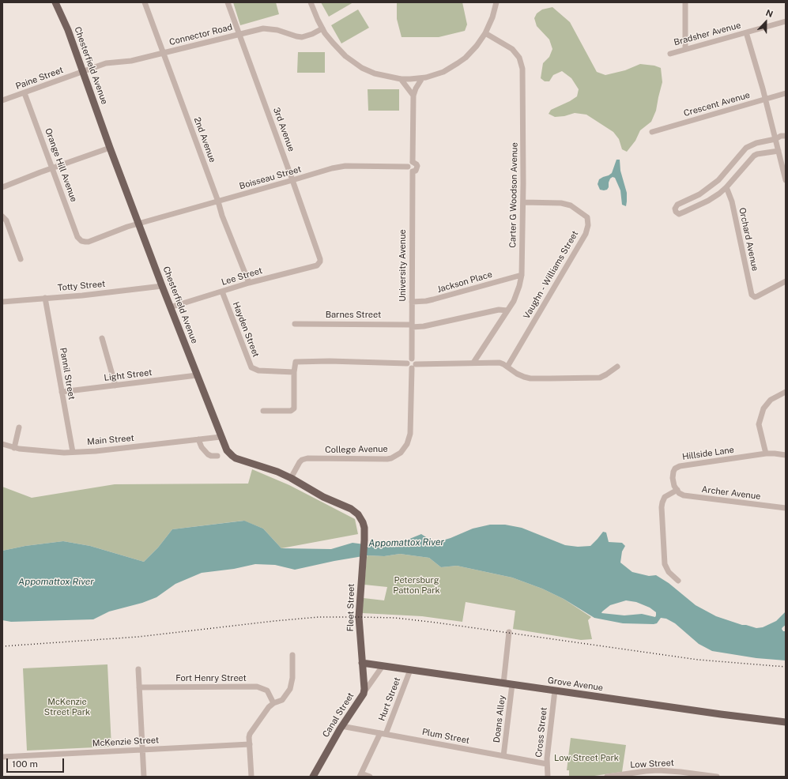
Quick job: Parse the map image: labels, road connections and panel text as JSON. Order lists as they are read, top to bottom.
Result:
{
  "streets": {
    "main road": [
      "Chesterfield Avenue",
      "Fleet Street",
      "Grove Avenue",
      "Canal Street"
    ],
    "street": [
      "Bradsher Avenue",
      "Connector Road",
      "Paine Street",
      "Crescent Avenue",
      "3rd Avenue",
      "2nd Avenue",
      "Orange Hill Avenue",
      "Boisseau Street",
      "Carter G Woodson Avenue",
      "Orchard Avenue",
      "University Avenue",
      "Vaughn - Williams Street",
      "Lee Street",
      "Jackson Place",
      "Totty Street",
      "Barnes Street",
      "Hayden Street",
      "Pannil Street",
      "Light Street",
      "Main Street",
      "College Avenue",
      "Hillside Lane",
      "Archer Avenue",
      "Fort Henry Street",
      "Hurt Street",
      "Doans Alley",
      "Cross Street",
      "Plum Street",
      "McKenzie Street",
      "Low Street"
    ]
  },
  "crossings": [
    ["Connector Road", "Chesterfield Avenue"],
    ["Connector Road", "Paine Street"],
    ["Connector Road", "3rd Avenue"],
    ["Connector Road", "2nd Avenue"],
    ["Chesterfield Avenue", "Paine Street"],
    ["Chesterfield Avenue", "Boisseau Street"],
    ["Chesterfield Avenue", "Lee Street"],
    ["Chesterfield Avenue", "Totty Street"],
    ["Chesterfield Avenue", "Light Street"],
    ["Chesterfield Avenue", "Main Street"],
    ["Chesterfield Avenue", "College Avenue"],
    ["Chesterfield Avenue", "Fleet Street"],
    ["Paine Street", "Orange Hill Avenue"],
    ["3rd Avenue", "Boisseau Street"],
    ["3rd Avenue", "Lee Street"],
    ["2nd Avenue", "Boisseau Street"],
    ["2nd Avenue", "Lee Street"],
    ["Orange Hill Avenue", "Boisseau Street"],
    ["Boisseau Street", "University Avenue"],
    ["Carter G Woodson Avenue", "Vaughn - Williams Street"],
    ["Carter G Woodson Avenue", "Jackson Place"],
    ["Carter G Woodson Avenue", "Barnes Street"],
    ["University Avenue", "Jackson Place"],
    ["University Avenue", "Barnes Street"],
    ["University Avenue", "College Avenue"],
    ["Lee Street", "Hayden Street"],
    ["Totty Street", "Pannil Street"],
    ["Pannil Street", "Light Street"],
    ["Pannil Street", "Main Street"],
    ["Hillside Lane", "Archer Avenue"],
    ["Fleet Street", "Grove Avenue"],
    ["Fleet Street", "Canal Street"],
    ["Grove Avenue", "Hurt Street"],
    ["Grove Avenue", "Canal Street"],
    ["Grove Avenue", "Doans Alley"],
    ["Grove Avenue", "Cross Street"],
    ["Hurt Street", "Plum Street"],
    ["Canal Street", "Plum Street"],
    ["Doans Alley", "Plum Street"],
    ["Cross Street", "Plum Street"]
  ],
  "water": ["Appomattox River"],
  "parks": ["Petersburg Patton Park", "McKenzie Street Park", "Low Street Park"],
  "scale_bar": "100 m",
  "north": "top"
}
